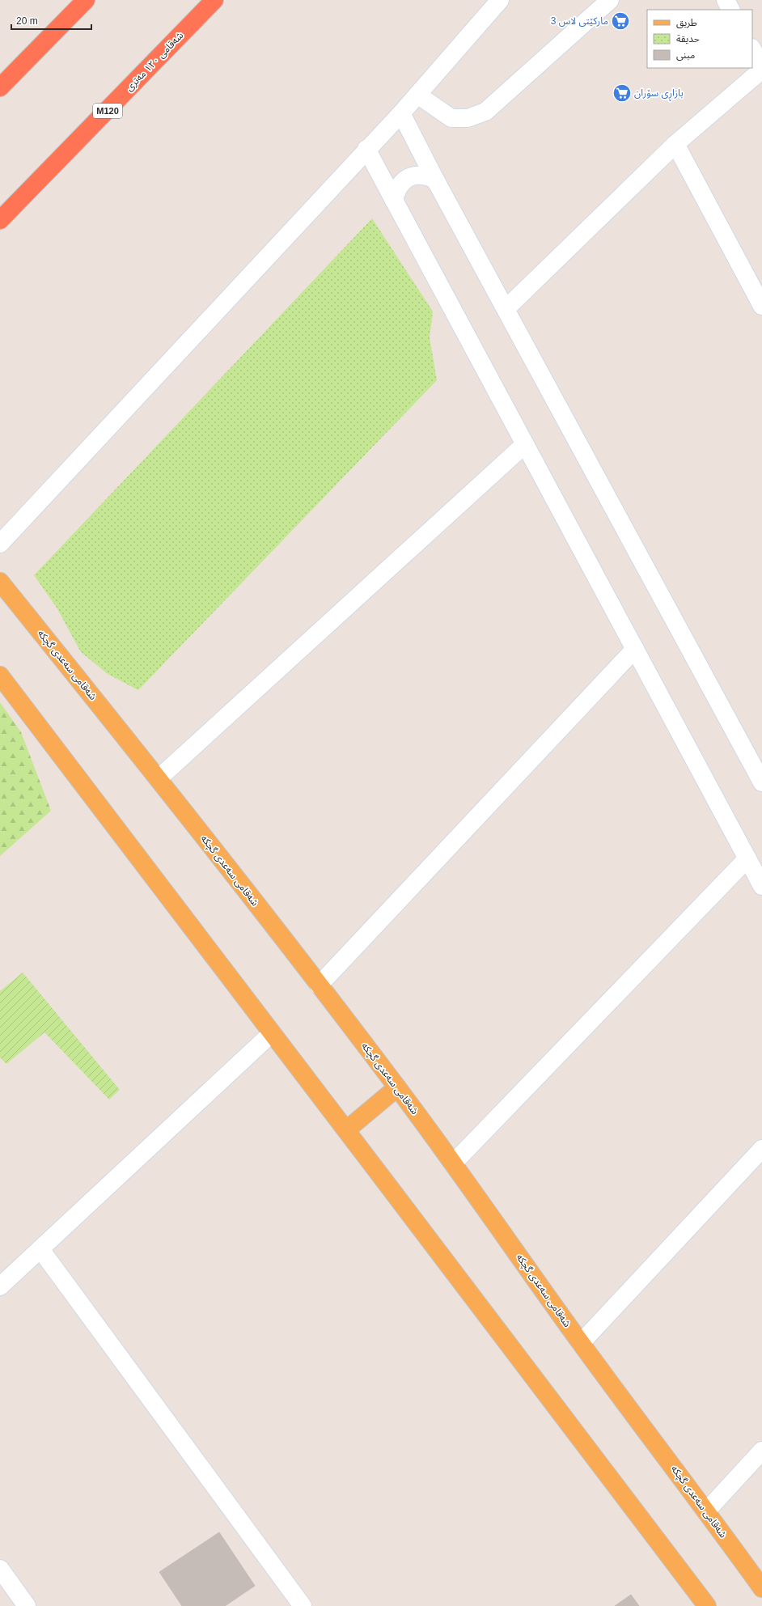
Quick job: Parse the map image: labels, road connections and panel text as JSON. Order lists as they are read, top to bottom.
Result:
{
  "streets": {
    "highway": ["شەقامی ١٢٠ مەتری", "M120"],
    "main road": ["شەقامی سەعدی گچکە"]
  },
  "places": {
    "supermarket": ["مارکێتی لاس 3", "بازاڕی سۆران"]
  },
  "legend": ["طريق", "حديقة", "مبنى"],
  "scale_bar": "20 m"
}
